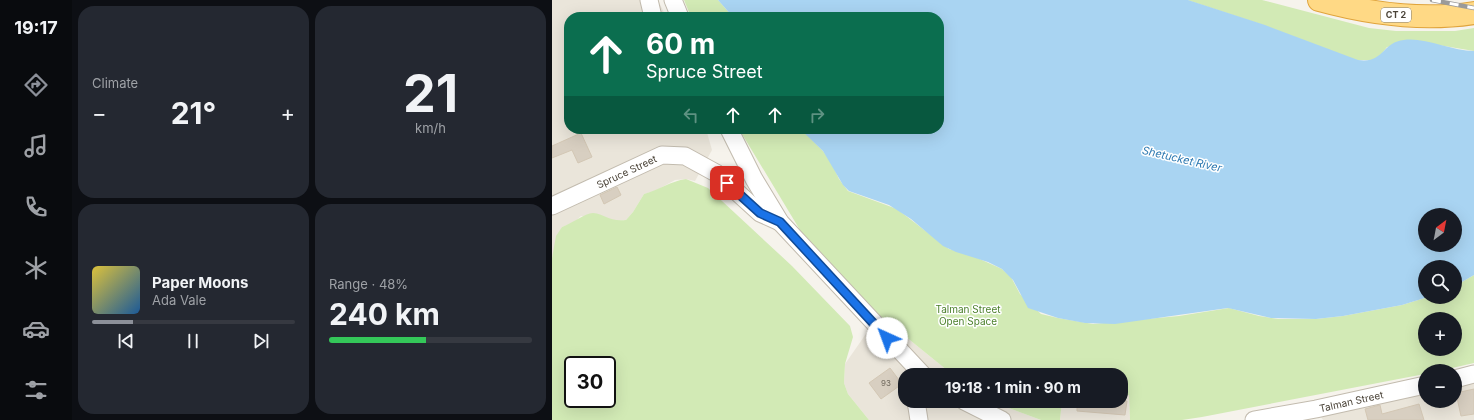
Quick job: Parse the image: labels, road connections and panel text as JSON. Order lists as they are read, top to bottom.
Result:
{
  "streets": {
    "highway": ["CT 2"],
    "street": ["Spruce Street", "Talman Street"]
  },
  "water": ["Shetucket River"],
  "parks": ["Talman Street Open Space"],
  "house_numbers": ["93"],
  "north": "top right",
  "page": {
    "tabs": "19:17",
    "tile": [
      "Climate",
      ["21", "km/h"],
      ["Range · 48%", "240 km"]
    ],
    "turn": ["60 m", "Spruce Street"],
    "heat": ["−", "21°", "+"],
    "map_buttons": ["+", "−"],
    "song": ["Paper Moons", "Ada Vale"],
    "limit": "30",
    "trip": "19:18 · 1 min · 90 m"
  }
}
